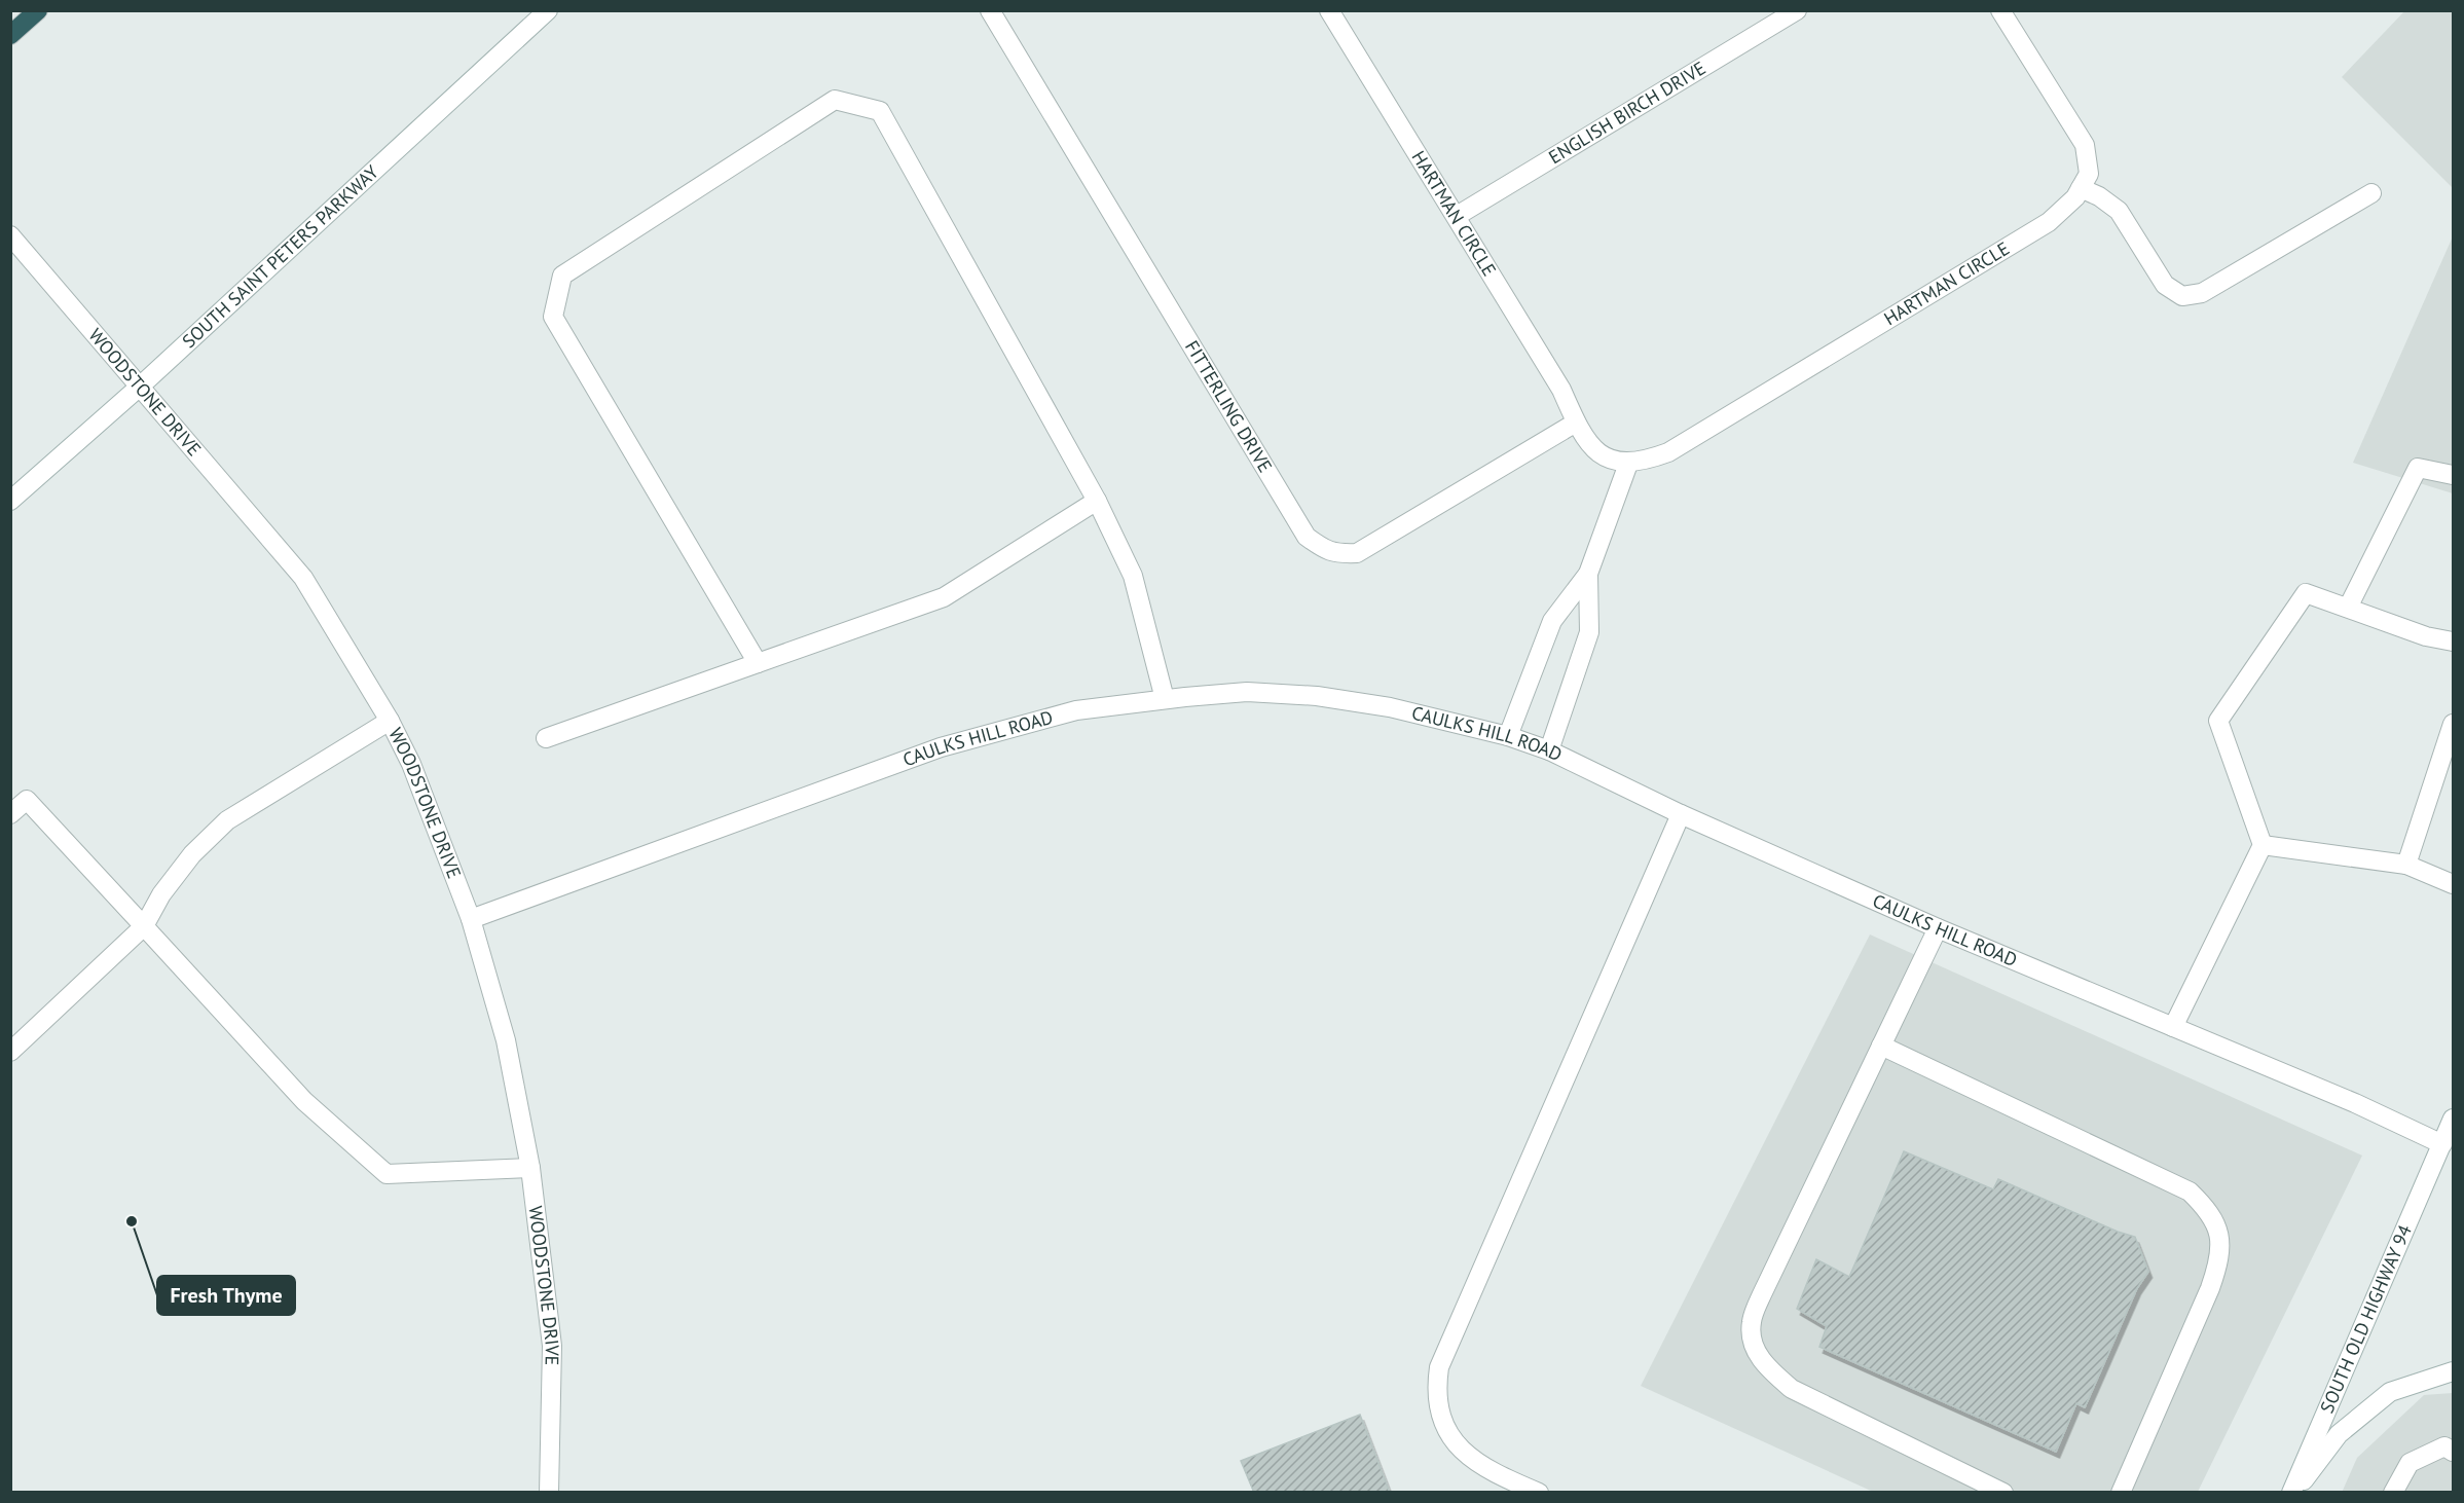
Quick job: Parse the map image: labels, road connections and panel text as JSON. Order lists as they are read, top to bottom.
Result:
{
  "streets": {
    "street": [
      "ENGLISH BIRCH DRIVE",
      "HARTMAN CIRCLE",
      "SOUTH SAINT PETERS PARKWAY",
      "WOODSTONE DRIVE",
      "FITTERLING DRIVE",
      "CAULKS HILL ROAD",
      "SOUTH OLD HIGHWAY 94"
    ]
  },
  "crossings": [
    ["ENGLISH BIRCH DRIVE", "HARTMAN CIRCLE"],
    ["HARTMAN CIRCLE", "FITTERLING DRIVE"],
    ["SOUTH SAINT PETERS PARKWAY", "WOODSTONE DRIVE"],
    ["WOODSTONE DRIVE", "CAULKS HILL ROAD"],
    ["CAULKS HILL ROAD", "SOUTH OLD HIGHWAY 94"]
  ],
  "places": ["Fresh Thyme"]
}
